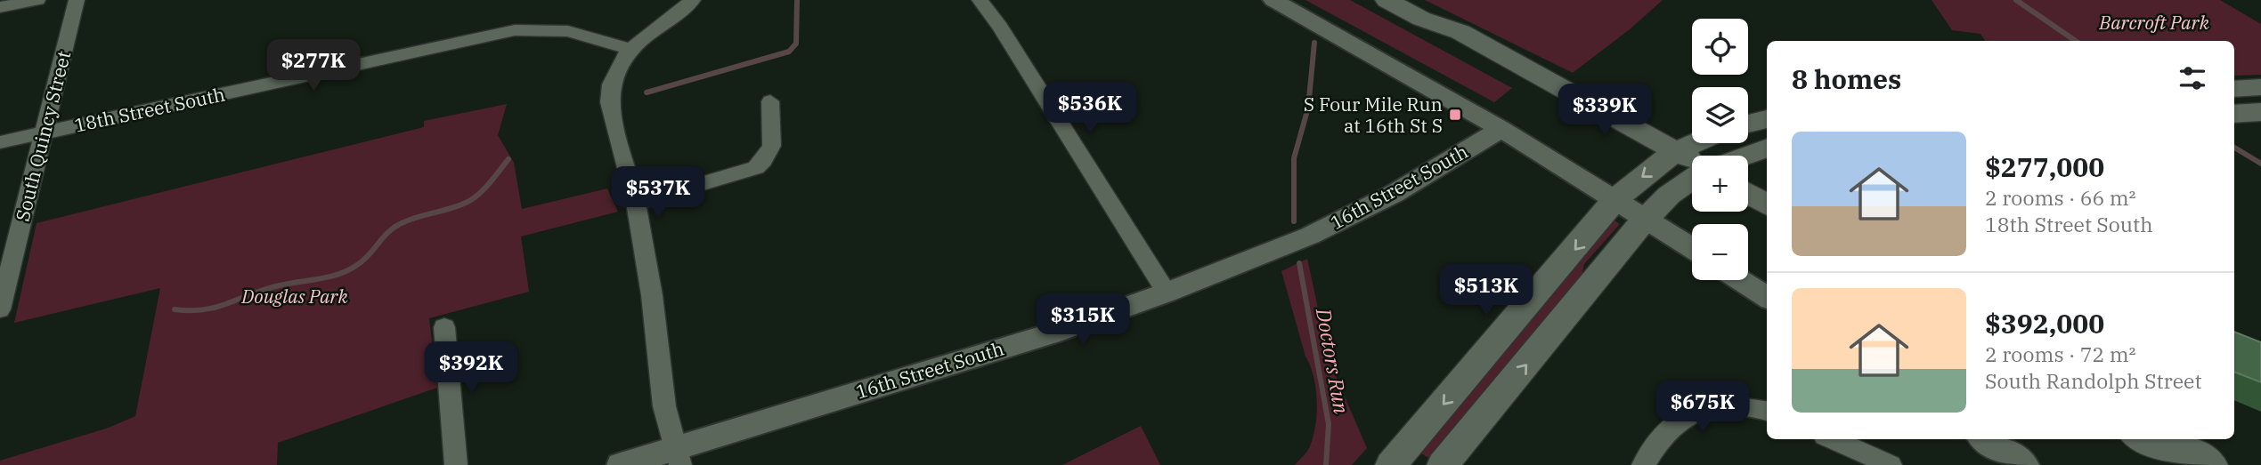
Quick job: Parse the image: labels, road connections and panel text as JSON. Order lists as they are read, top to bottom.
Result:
{
  "streets": {
    "street": ["18th Street South", "South Quincy Street", "16th Street South"]
  },
  "crossings": [
    ["18th Street South", "South Quincy Street"]
  ],
  "water": ["Doctors Run"],
  "parks": ["Barcroft Park", "Douglas Park"],
  "places": {
    "transit": ["S Four Mile Run at 16th St S"]
  },
  "page": {
    "map_buttons": ["+", "−"],
    "price": [
      "$277K",
      "$536K",
      "$339K",
      "$537K",
      "$513K",
      "$315K",
      "$392K",
      "$675K"
    ],
    "heading": "8 homes",
    "list": [
      {
        "name": "$277,000",
        "note": "2 rooms · 66 m² · 18th Street South"
      },
      {
        "name": "$392,000",
        "note": "2 rooms · 72 m² · South Randolph Street"
      }
    ]
  }
}
